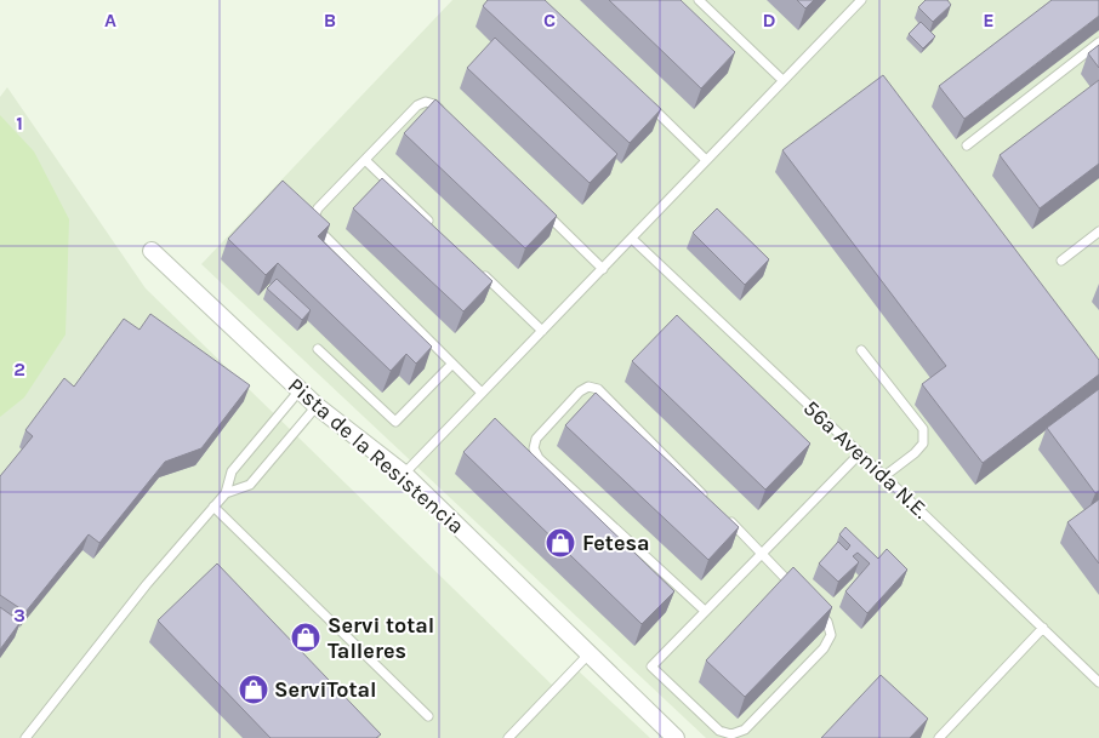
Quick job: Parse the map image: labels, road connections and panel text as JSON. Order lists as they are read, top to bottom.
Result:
{
  "streets": {
    "street": ["Pista de la Resistencia"],
    "lane": ["56a Avenida N.E."]
  },
  "places": {
    "shop": ["Fetesa", "Servi total Talleres", "ServiTotal"]
  },
  "grid": {
    "columns": [
      "A",
      "B",
      "C",
      "D",
      "E"
    ],
    "rows": ["1", "2", "3"]
  }
}
